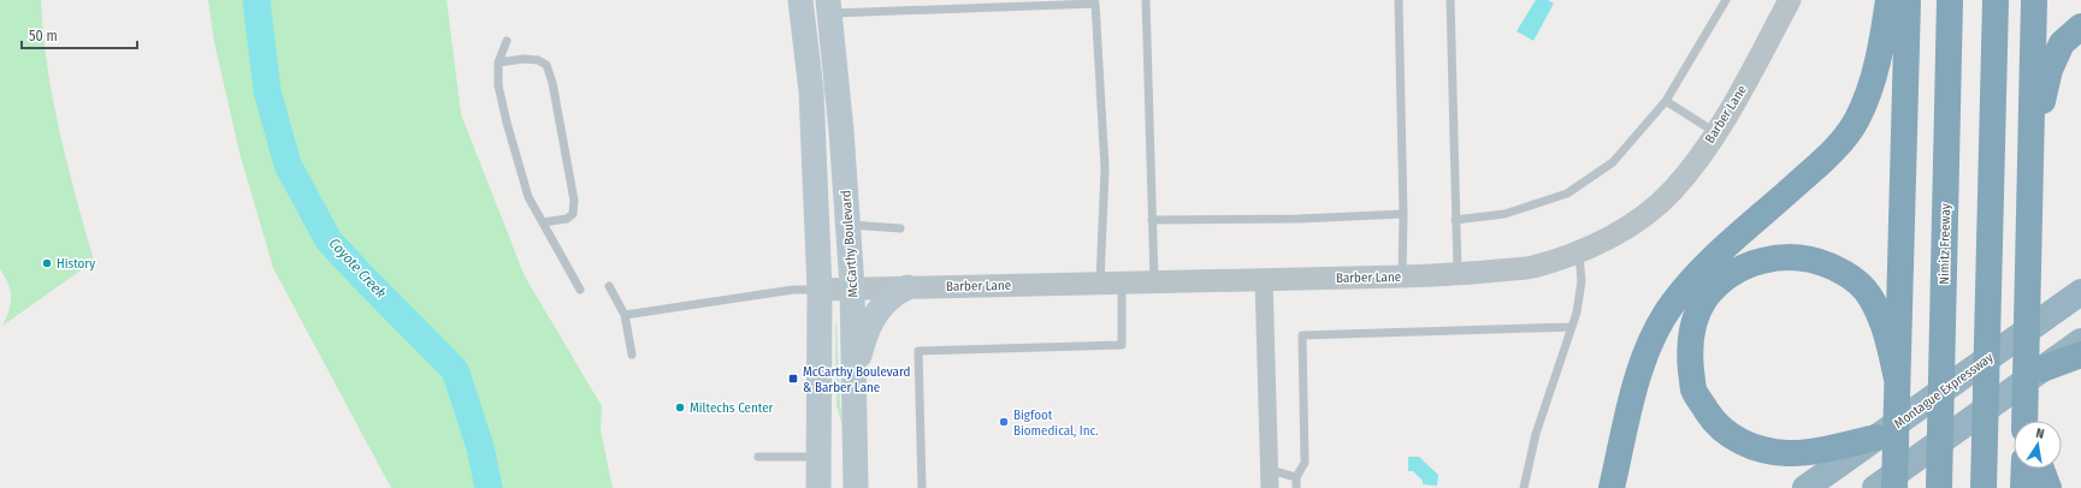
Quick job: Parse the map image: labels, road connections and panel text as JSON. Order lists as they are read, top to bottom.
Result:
{
  "streets": {
    "highway": ["Nimitz Freeway", "Montague Expressway"],
    "main road": ["McCarthy Boulevard"],
    "street": ["Barber Lane"]
  },
  "crossings": [
    ["Barber Lane", "McCarthy Boulevard"]
  ],
  "water": ["Coyote Creek"],
  "places": {
    "other": ["History", "Miltechs Center", "Bigfoot Biomedical, Inc."],
    "transit": ["McCarthy Boulevard & Barber Lane"]
  },
  "scale_bar": "50 m",
  "north": "top"
}
